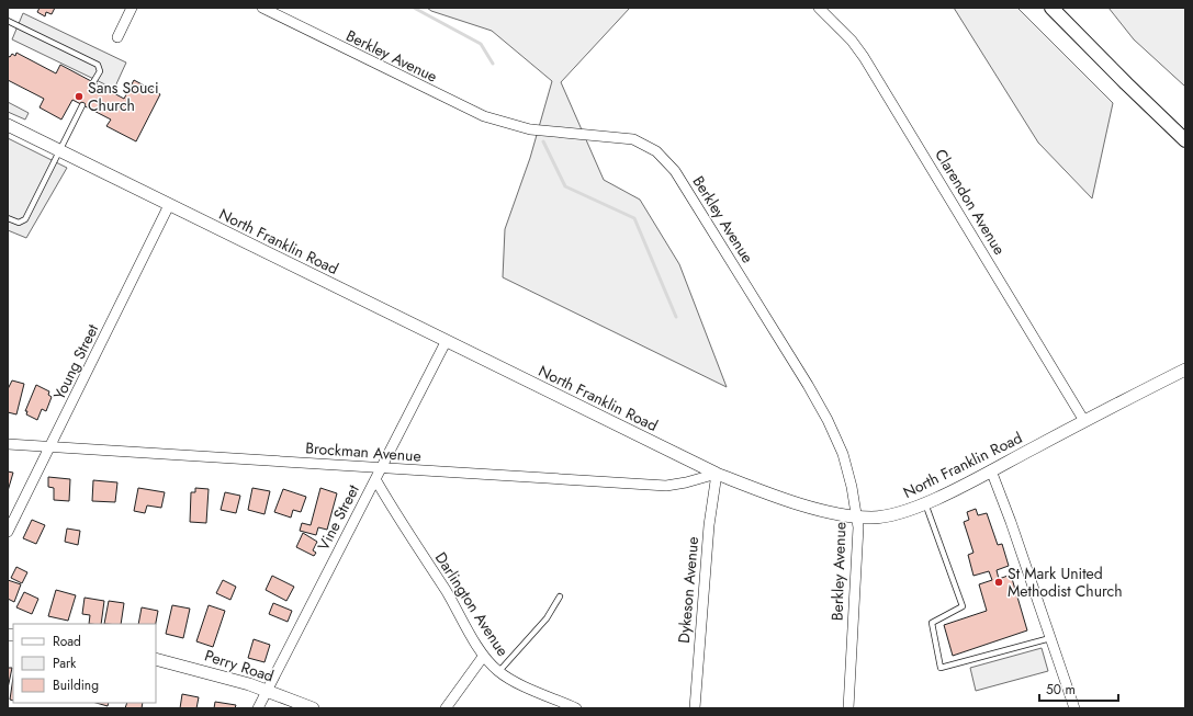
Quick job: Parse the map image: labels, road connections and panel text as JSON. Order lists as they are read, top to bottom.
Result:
{
  "streets": {
    "street": [
      "Berkley Avenue",
      "Clarendon Avenue",
      "North Franklin Road",
      "Young Street",
      "Brockman Avenue",
      "Vine Street",
      "Dykeson Avenue",
      "Darlington Avenue",
      "Perry Road"
    ]
  },
  "crossings": [
    ["Berkley Avenue", "North Franklin Road"],
    ["Clarendon Avenue", "North Franklin Road"],
    ["North Franklin Road", "Young Street"],
    ["North Franklin Road", "Brockman Avenue"],
    ["North Franklin Road", "Vine Street"],
    ["North Franklin Road", "Dykeson Avenue"],
    ["Young Street", "Brockman Avenue"],
    ["Brockman Avenue", "Vine Street"],
    ["Brockman Avenue", "Dykeson Avenue"],
    ["Vine Street", "Darlington Avenue"],
    ["Vine Street", "Perry Road"]
  ],
  "places": ["Sans Souci Church", "St Mark United Methodist Church"],
  "legend": ["Road", "Park", "Building"],
  "scale_bar": "50 m"
}
